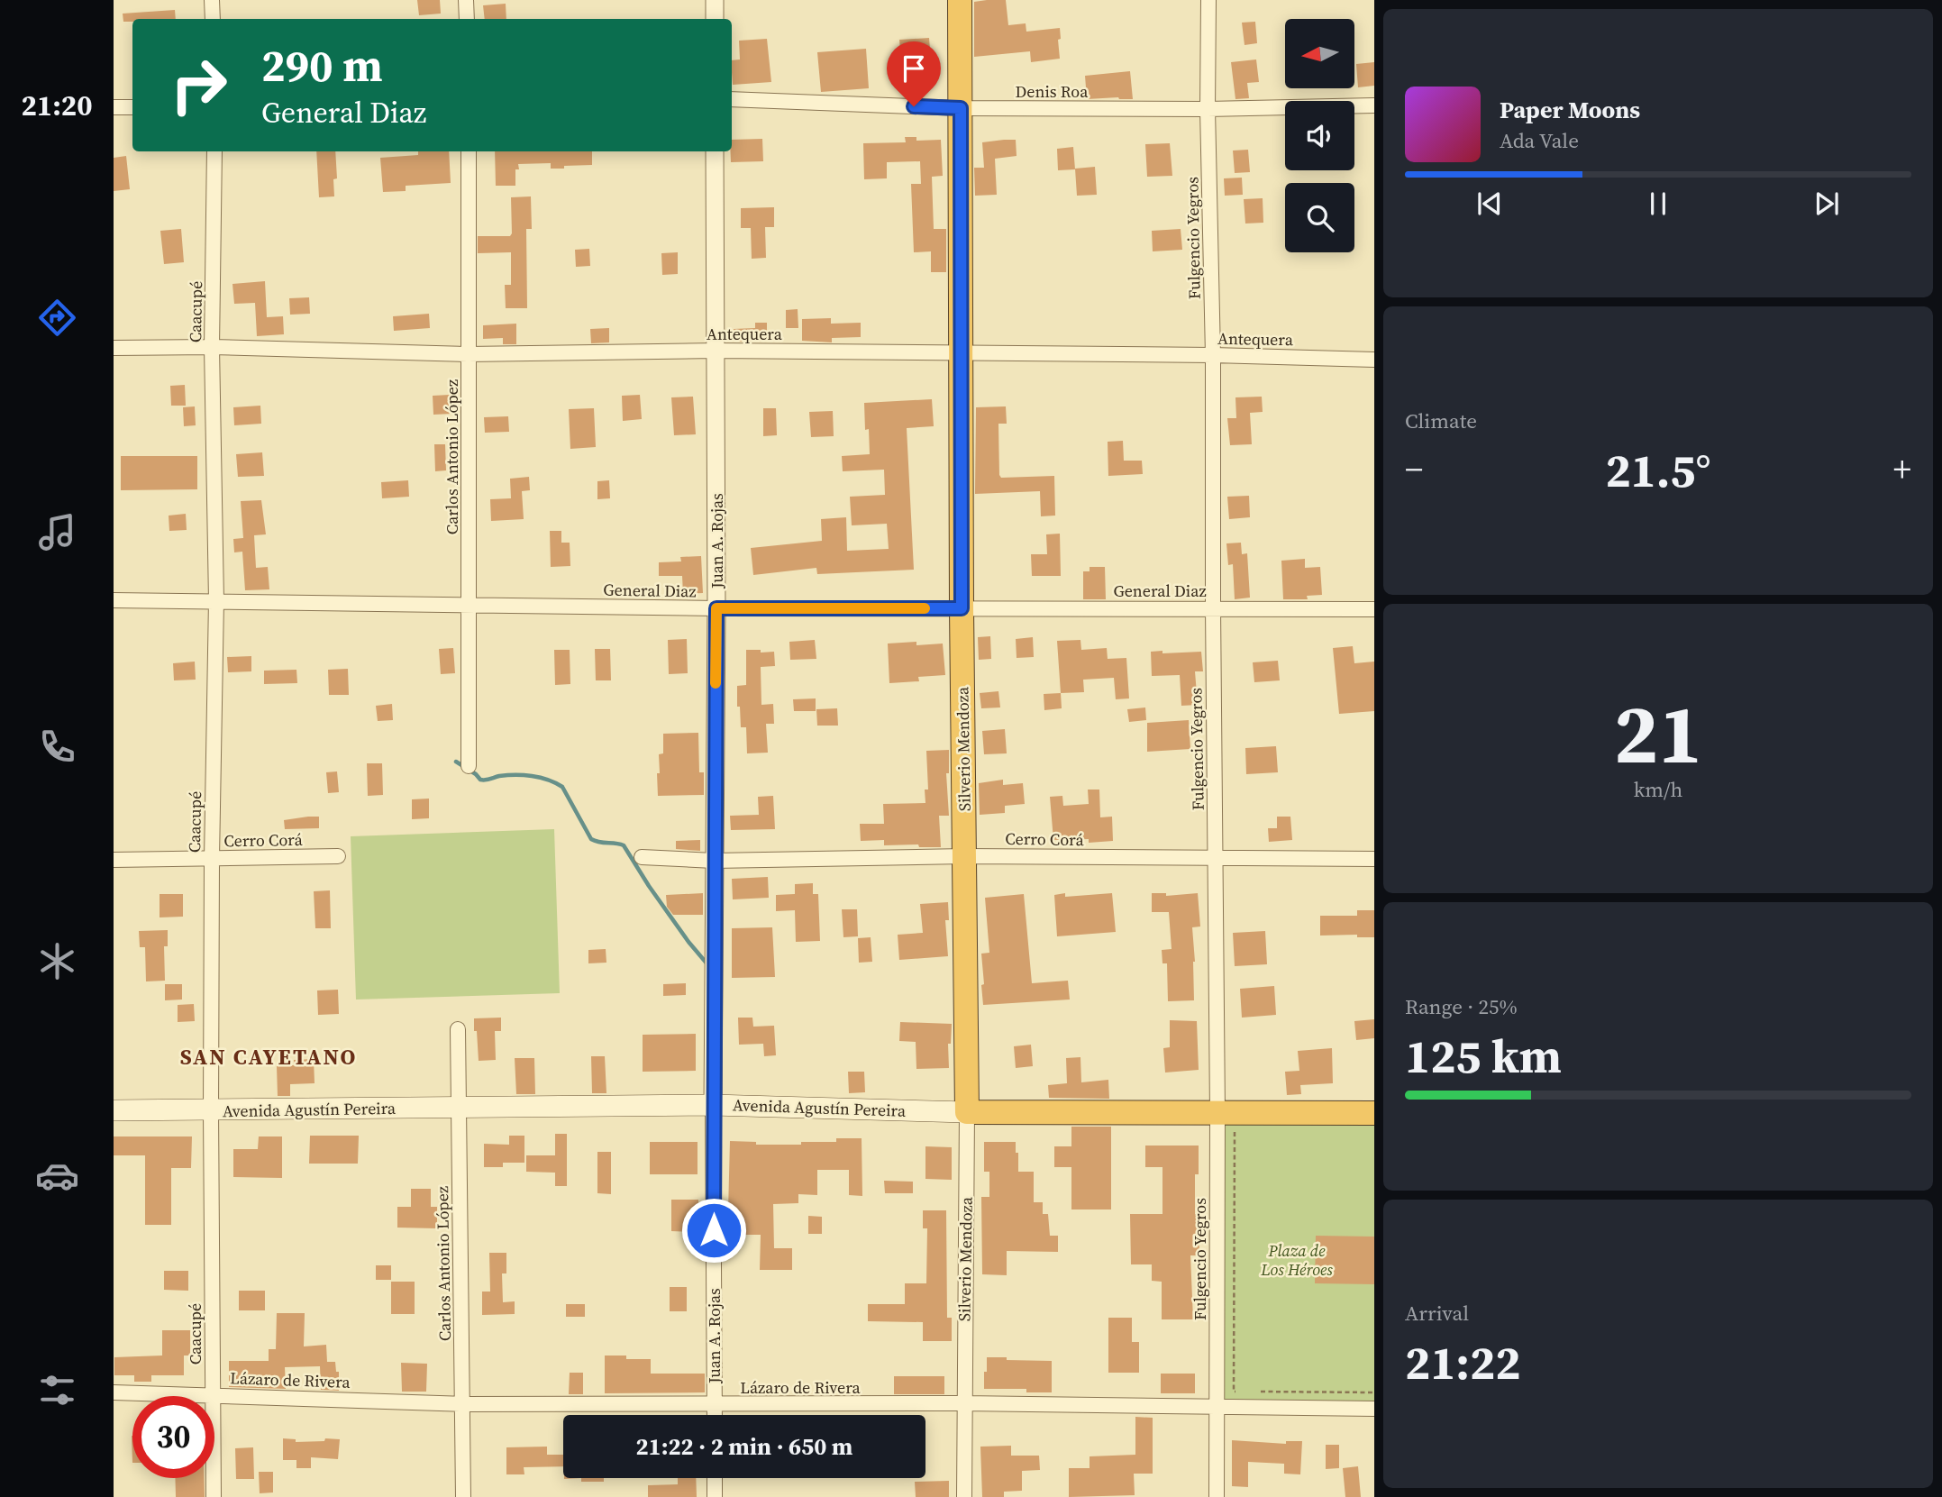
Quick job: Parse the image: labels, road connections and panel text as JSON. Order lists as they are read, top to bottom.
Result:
{
  "streets": {
    "highway": ["Silverio Mendoza", "Avenida Agustín Pereira"],
    "street": [
      "Denis Roa",
      "Fulgencio Yegros",
      "Caacupé",
      "Antequera",
      "Carlos Antonio López",
      "Juan A. Rojas",
      "General Diaz",
      "Cerro Corá",
      "Lázaro de Rivera"
    ]
  },
  "crossings": [
    ["Denis Roa", "Fulgencio Yegros"],
    ["Denis Roa", "Silverio Mendoza"],
    ["Fulgencio Yegros", "Antequera"],
    ["Fulgencio Yegros", "General Diaz"],
    ["Fulgencio Yegros", "Cerro Corá"],
    ["Fulgencio Yegros", "Avenida Agustín Pereira"],
    ["Fulgencio Yegros", "Lázaro de Rivera"],
    ["Caacupé", "Antequera"],
    ["Caacupé", "General Diaz"],
    ["Caacupé", "Cerro Corá"],
    ["Caacupé", "Avenida Agustín Pereira"],
    ["Caacupé", "Lázaro de Rivera"],
    ["Antequera", "Carlos Antonio López"],
    ["Antequera", "Juan A. Rojas"],
    ["Antequera", "Silverio Mendoza"],
    ["Carlos Antonio López", "General Diaz"],
    ["Carlos Antonio López", "Avenida Agustín Pereira"],
    ["Carlos Antonio López", "Lázaro de Rivera"],
    ["Juan A. Rojas", "General Diaz"],
    ["Juan A. Rojas", "Cerro Corá"],
    ["Juan A. Rojas", "Avenida Agustín Pereira"],
    ["Juan A. Rojas", "Lázaro de Rivera"],
    ["General Diaz", "Silverio Mendoza"],
    ["Silverio Mendoza", "Cerro Corá"],
    ["Silverio Mendoza", "Avenida Agustín Pereira"],
    ["Silverio Mendoza", "Lázaro de Rivera"]
  ],
  "districts": ["SAN CAYETANO"],
  "parks": ["Plaza de Los Héroes"],
  "north": "left",
  "page": {
    "tabs": "21:20",
    "turn": ["290 m", "General Diaz"],
    "song": ["Paper Moons", "Ada Vale"],
    "tile": [
      "Climate",
      ["21", "km/h"],
      ["Range · 25%", "125 km"],
      ["Arrival", "21:22"]
    ],
    "heat": ["−", "21.5°", "+"],
    "limit": "30",
    "trip": "21:22 · 2 min · 650 m"
  }
}
